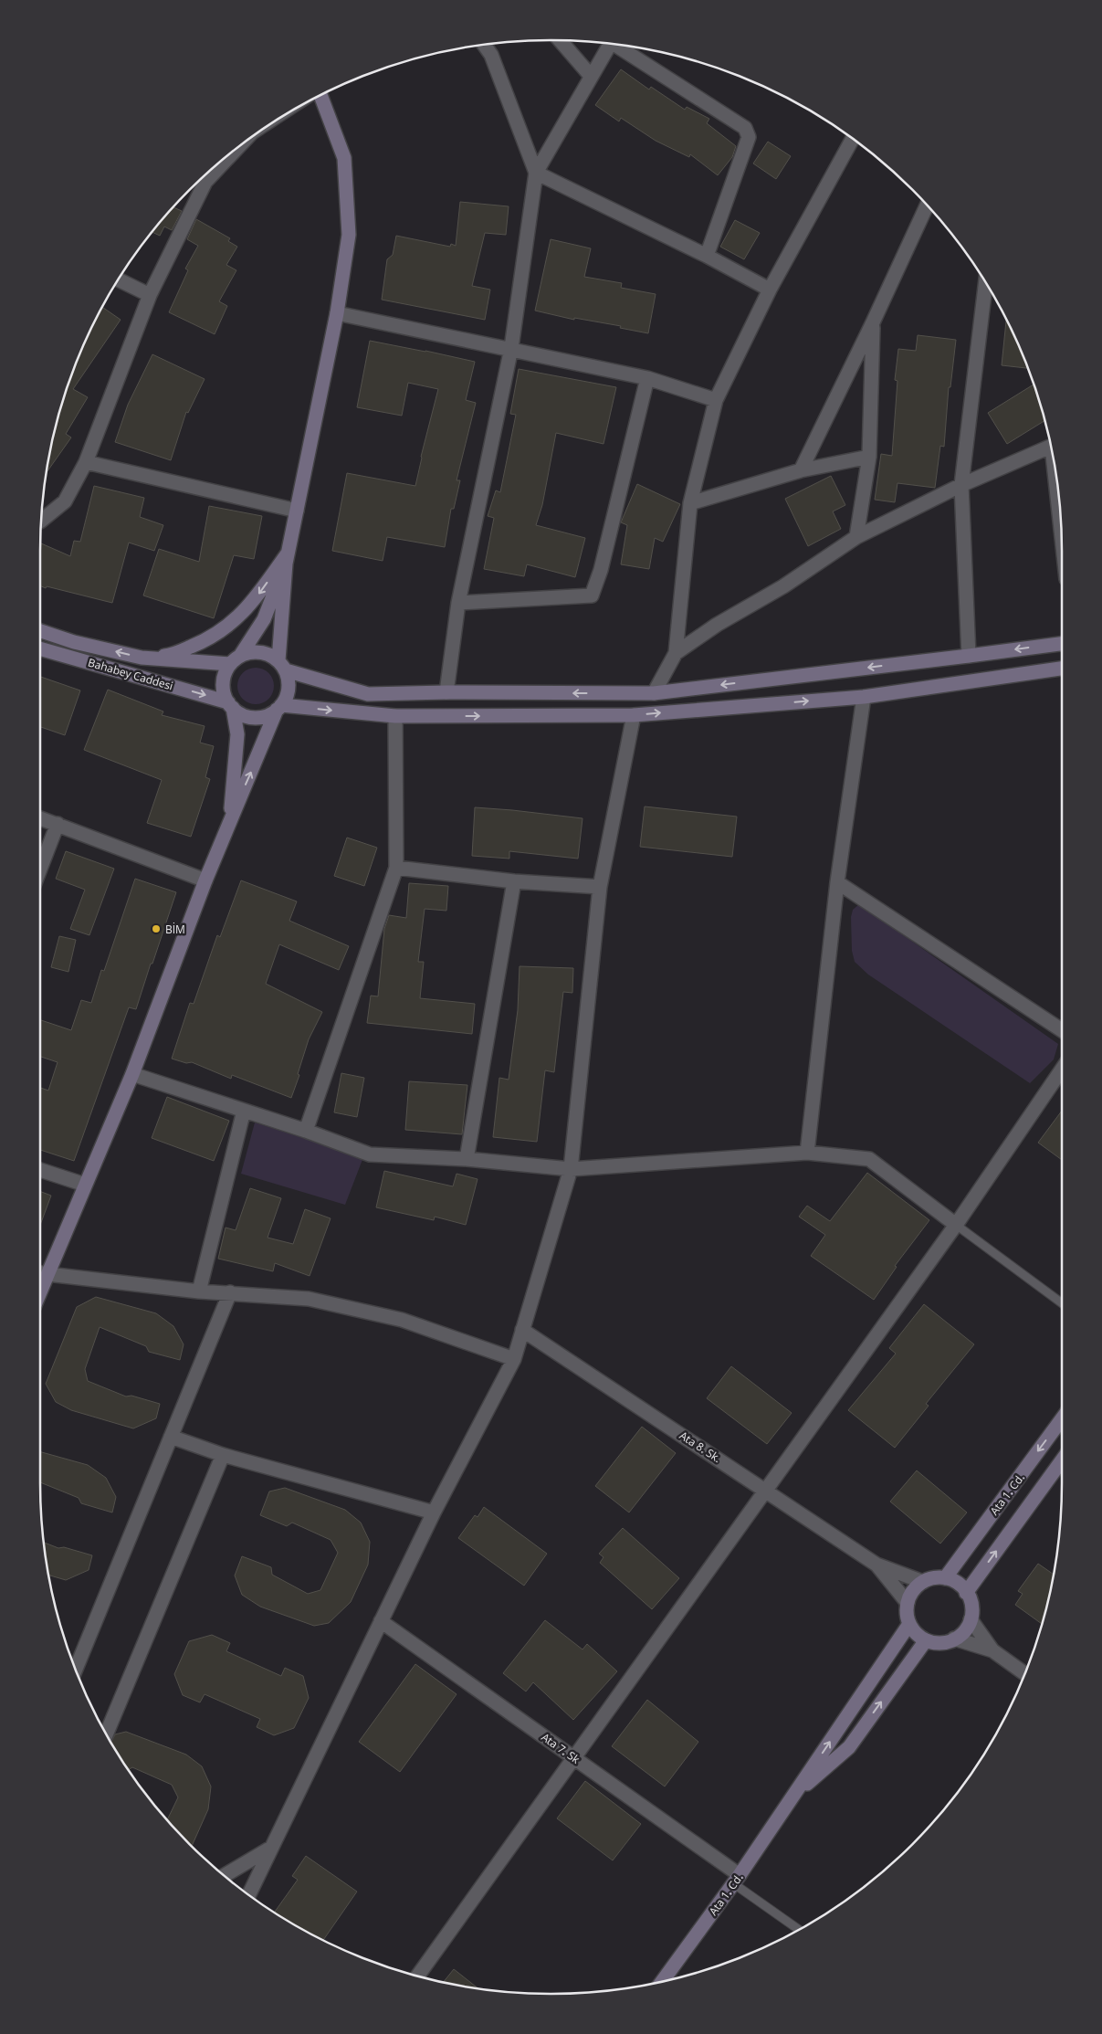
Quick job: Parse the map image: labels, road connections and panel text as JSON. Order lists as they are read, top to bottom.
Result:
{
  "streets": {
    "street": [
      "Bahabey Caddesi",
      "Ata 8. Sk.",
      "Ata 1. Cd.",
      "Ata 7. Sk"
    ]
  },
  "crossings": [
    ["Ata 1. Cd.", "Ata 7. Sk"]
  ],
  "places": ["BİM"]
}
